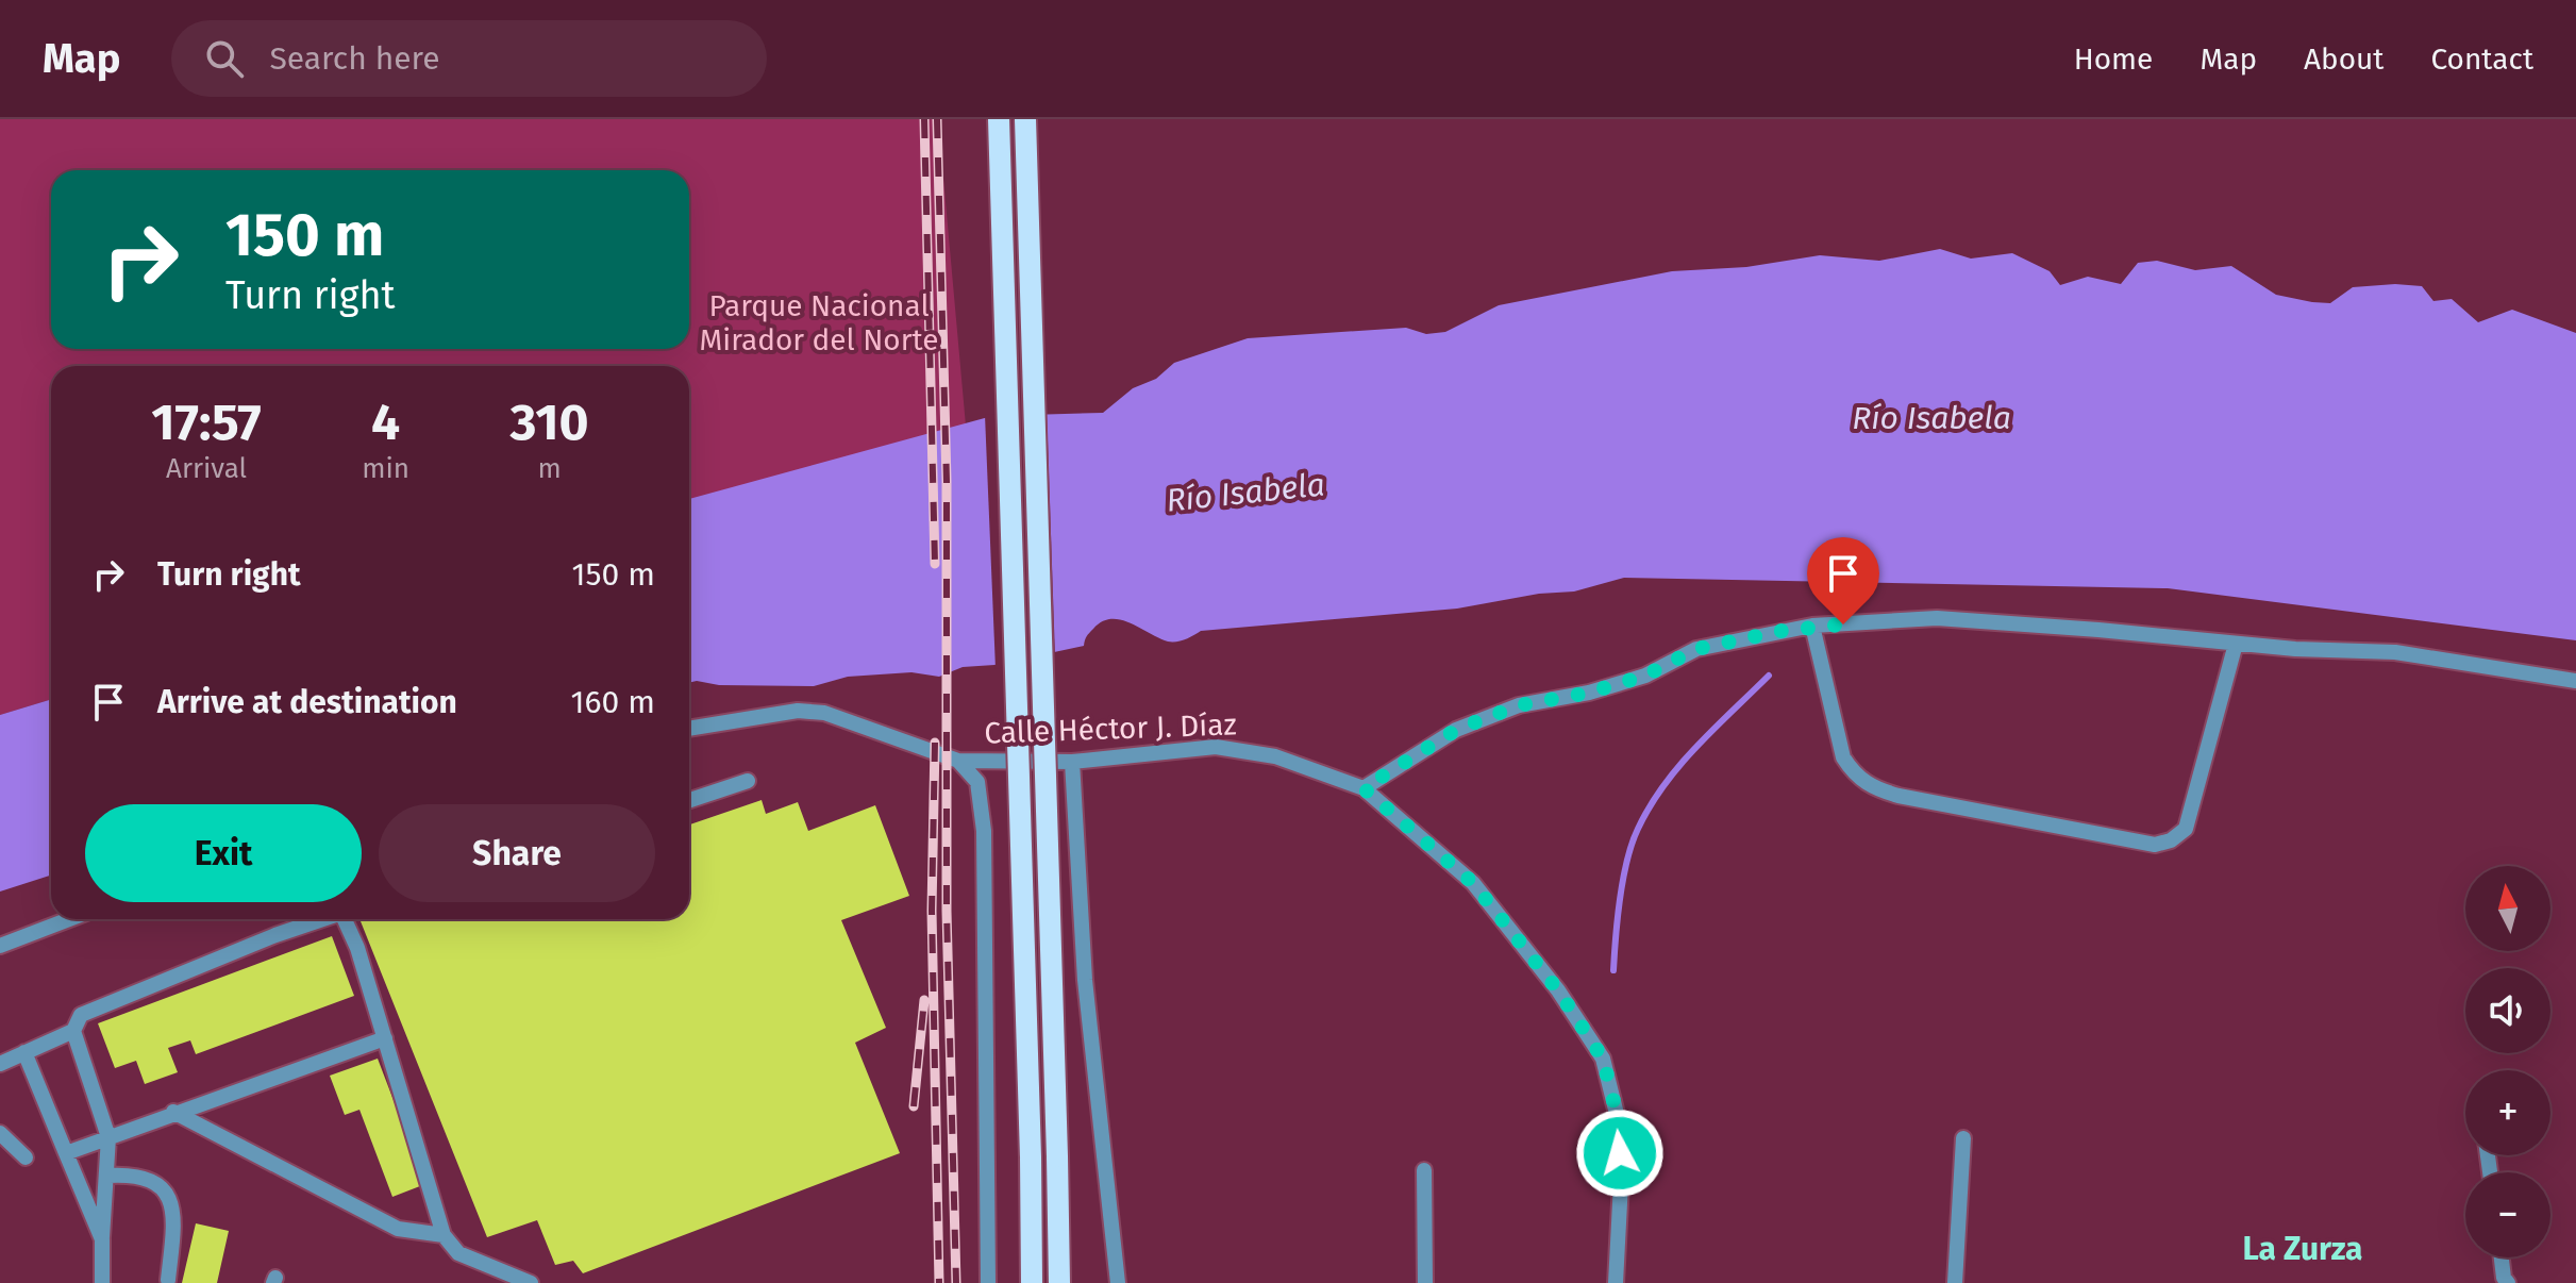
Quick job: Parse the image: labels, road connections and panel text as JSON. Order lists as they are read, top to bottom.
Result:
{
  "streets": {
    "street": ["Calle Héctor J. Díaz"]
  },
  "districts": ["La Zurza"],
  "water": ["Río Isabela"],
  "parks": ["Parque Nacional Mirador del Norte"],
  "north": "top",
  "page": {
    "header": "Map",
    "search": "Search here",
    "nav": [
      "Home",
      "Map",
      "About",
      "Contact"
    ],
    "turn": ["150 m", "Turn right"],
    "eta": [
      "17:57",
      "Arrival",
      "4",
      "min",
      "310",
      "m"
    ],
    "list": [
      {
        "name": "Turn right",
        "value": "150 m"
      },
      {
        "name": "Arrive at destination",
        "value": "160 m"
      }
    ],
    "buttons": ["Exit", "Share"],
    "map_buttons": ["+", "−"]
  }
}
